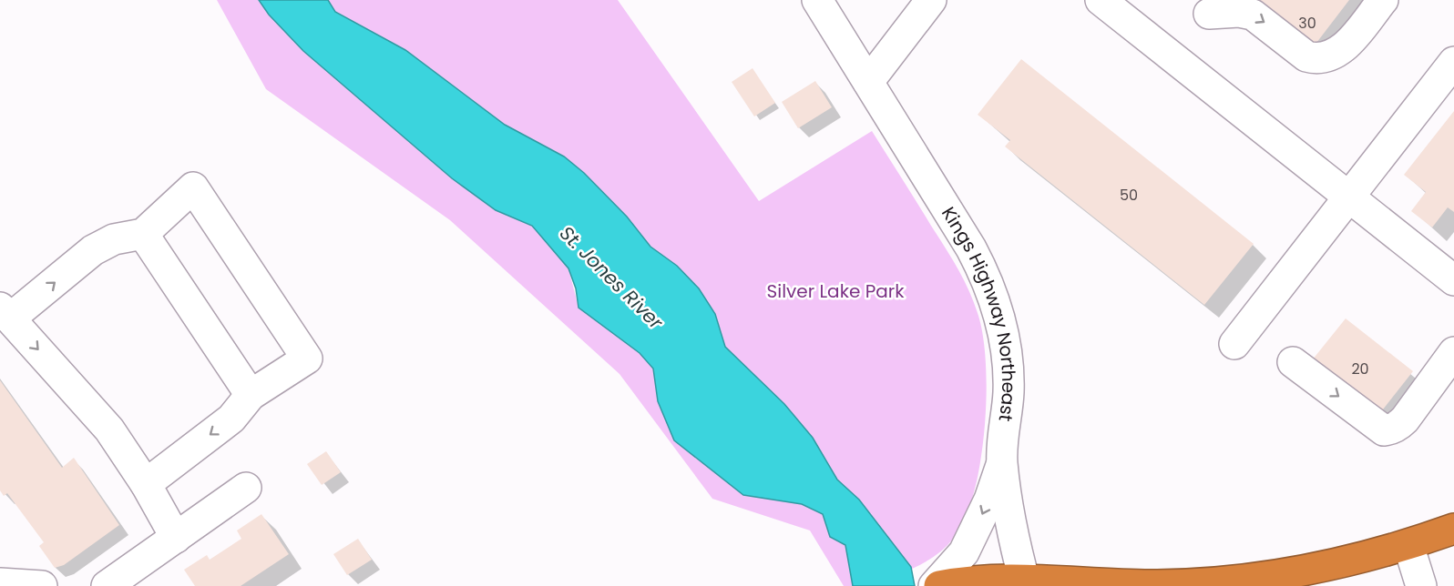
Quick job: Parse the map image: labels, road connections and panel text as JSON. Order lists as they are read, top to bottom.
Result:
{
  "streets": {
    "street": ["Kings Highway Northeast"]
  },
  "water": ["St. Jones River"],
  "parks": ["Silver Lake Park"],
  "house_numbers": ["30", "50", "20"]
}
